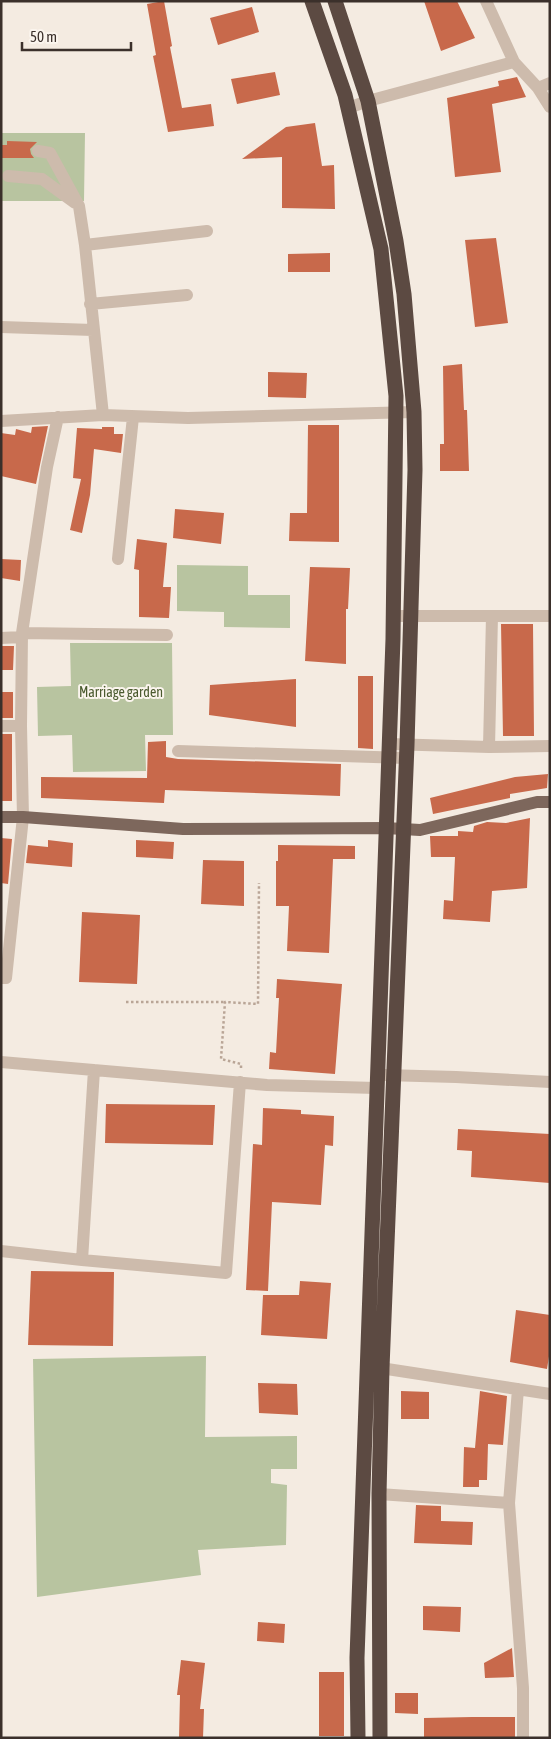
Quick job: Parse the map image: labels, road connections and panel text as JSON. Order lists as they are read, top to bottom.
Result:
{
  "parks": ["Marriage garden"],
  "scale_bar": "50 m"
}
